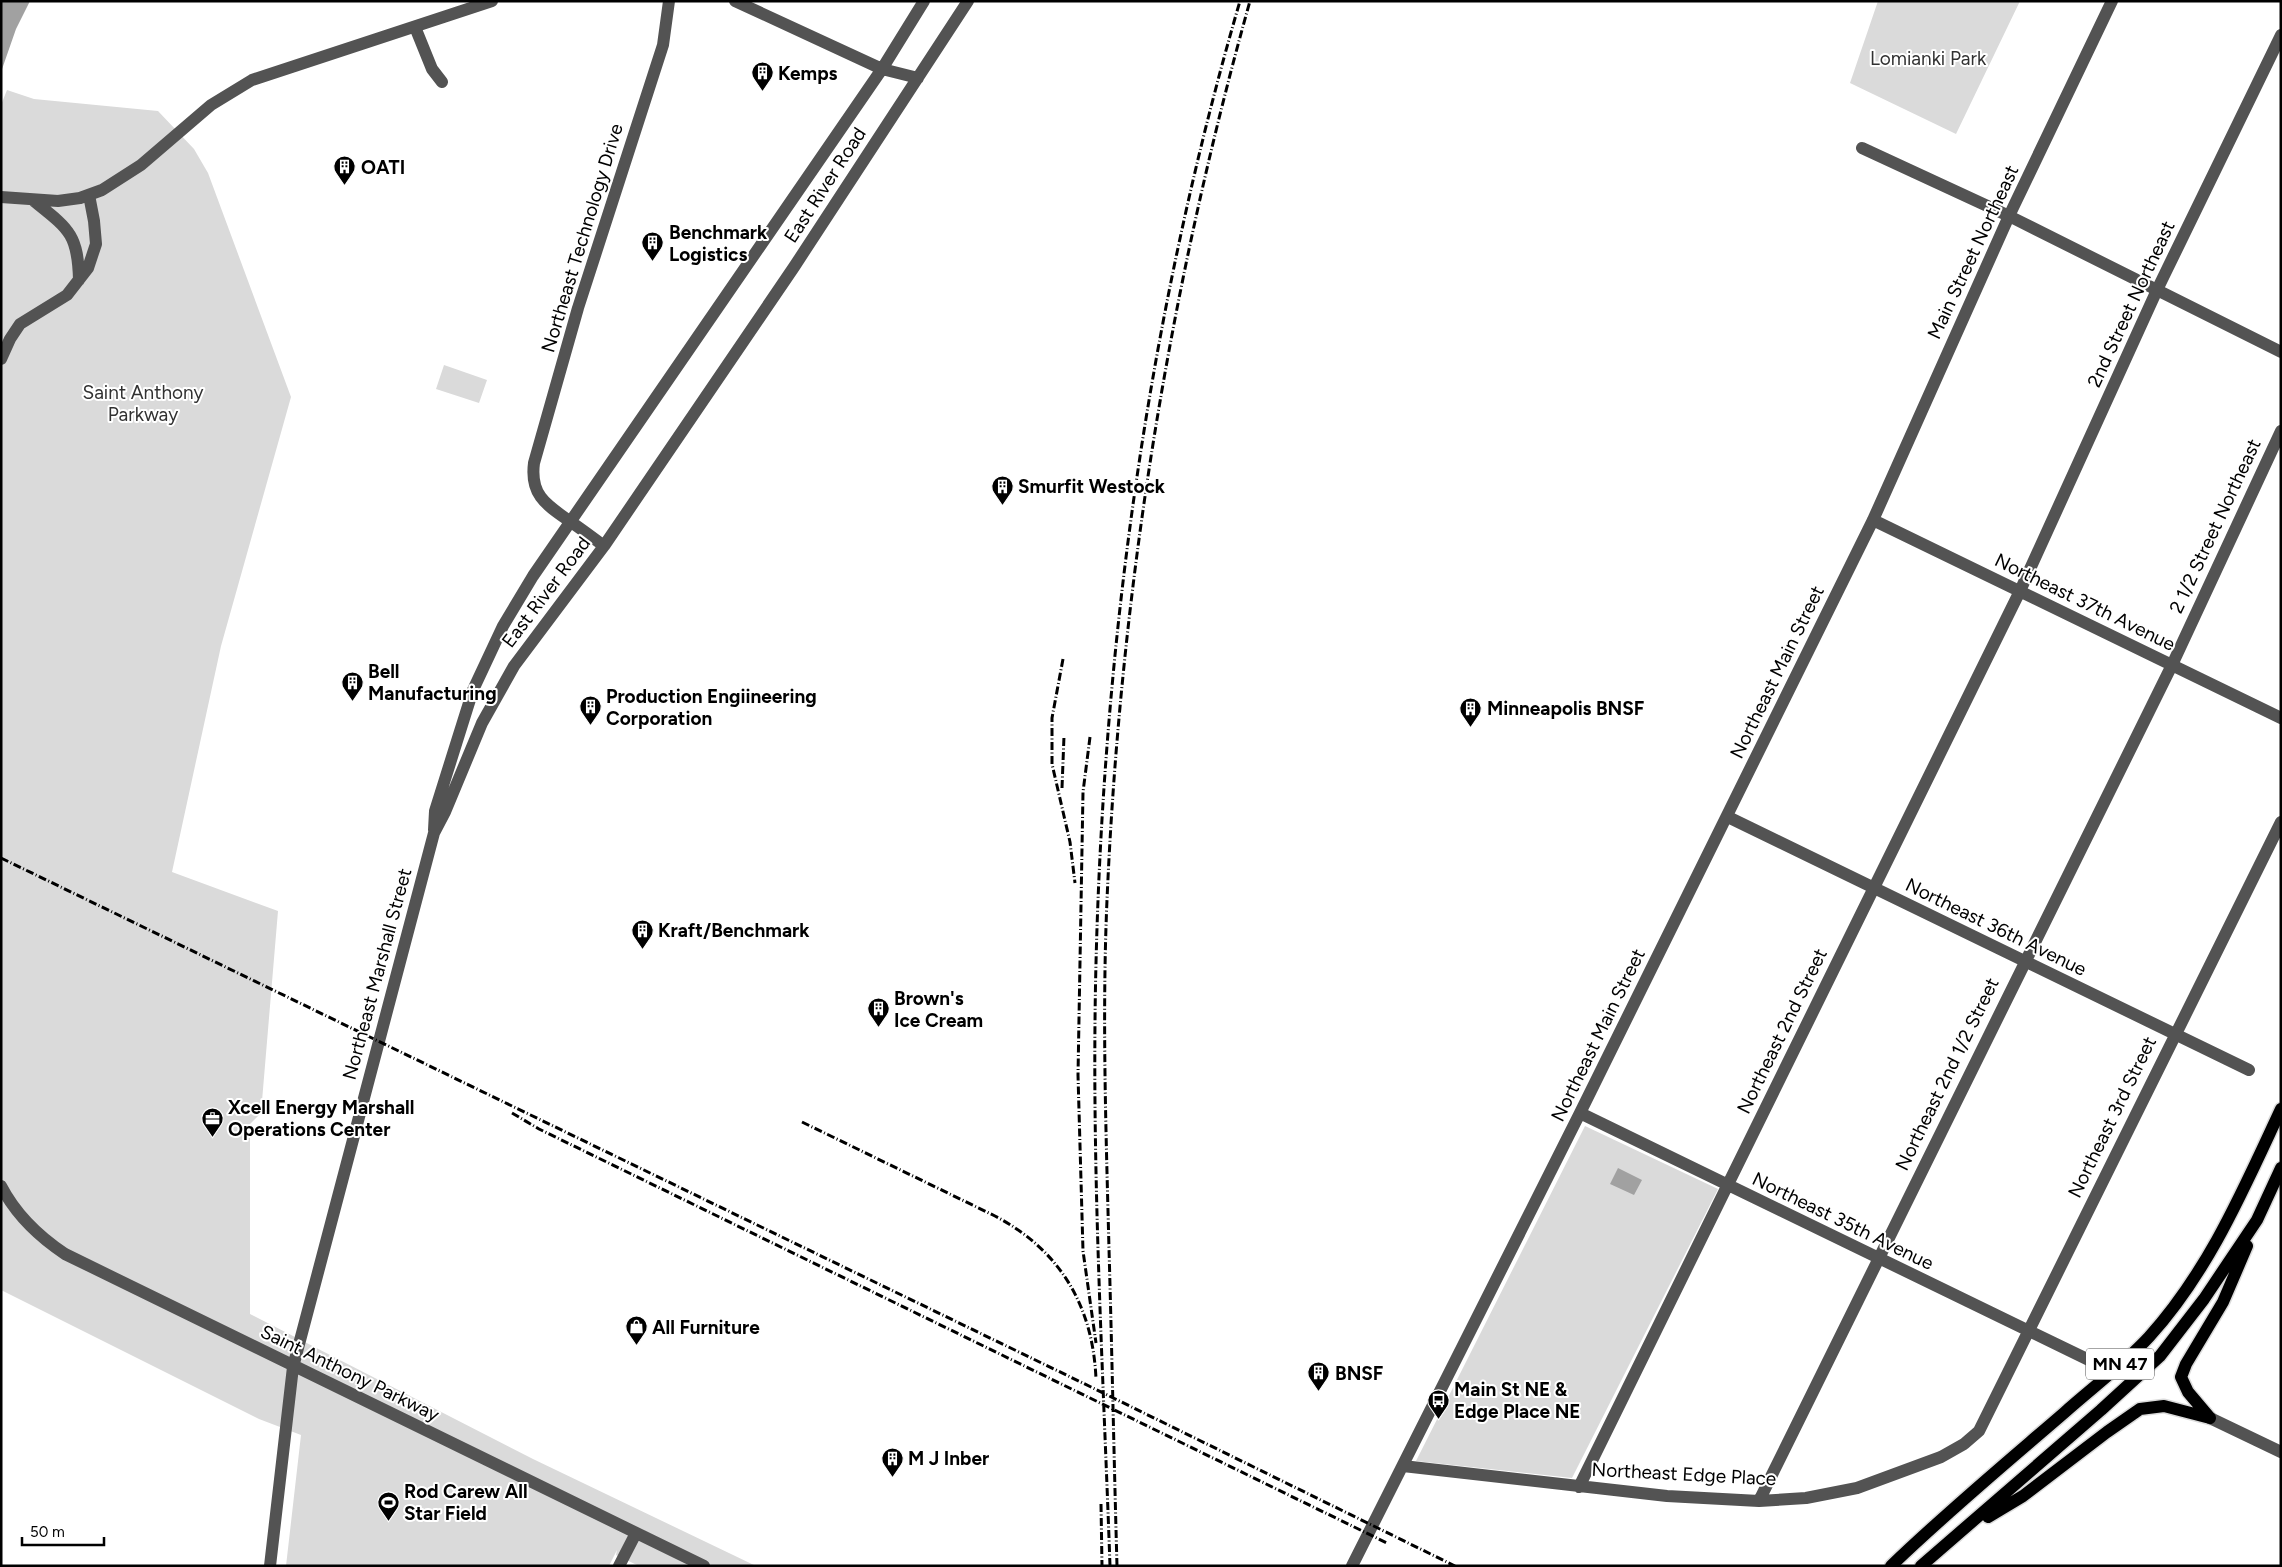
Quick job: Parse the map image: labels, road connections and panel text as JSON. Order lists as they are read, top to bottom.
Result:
{
  "streets": {
    "main road": ["MN 47"],
    "street": [
      "East River Road",
      "Northeast Technology Drive",
      "Main Street Northeast",
      "2nd Street Northeast",
      "2 1/2 Street Northeast",
      "Northeast 37th Avenue",
      "Northeast Main Street",
      "Northeast 36th Avenue",
      "Northeast Marshall Street",
      "Northeast 2nd Street",
      "Northeast 2nd 1/2 Street",
      "Northeast 3rd Street",
      "Northeast 35th Avenue",
      "Saint Anthony Parkway",
      "Northeast Edge Place"
    ]
  },
  "crossings": [
    ["East River Road", "Northeast Technology Drive"],
    ["East River Road", "Northeast Marshall Street"],
    ["Main Street Northeast", "Northeast 37th Avenue"],
    ["Main Street Northeast", "Northeast Main Street"],
    ["2nd Street Northeast", "Northeast 37th Avenue"],
    ["2nd Street Northeast", "Northeast 2nd Street"],
    ["2 1/2 Street Northeast", "Northeast 37th Avenue"],
    ["2 1/2 Street Northeast", "Northeast 2nd 1/2 Street"],
    ["Northeast 37th Avenue", "Northeast Main Street"],
    ["Northeast 37th Avenue", "Northeast 2nd Street"],
    ["Northeast 37th Avenue", "Northeast 2nd 1/2 Street"],
    ["Northeast Main Street", "Northeast 36th Avenue"],
    ["Northeast Main Street", "Northeast 35th Avenue"],
    ["Northeast Main Street", "Northeast Edge Place"],
    ["Northeast 36th Avenue", "Northeast 2nd Street"],
    ["Northeast 36th Avenue", "Northeast 2nd 1/2 Street"],
    ["Northeast 36th Avenue", "Northeast 3rd Street"],
    ["Northeast Marshall Street", "Saint Anthony Parkway"],
    ["Northeast 2nd Street", "Northeast 35th Avenue"],
    ["Northeast 2nd Street", "Northeast Edge Place"],
    ["Northeast 2nd 1/2 Street", "Northeast 35th Avenue"],
    ["Northeast 2nd 1/2 Street", "Northeast Edge Place"],
    ["Northeast 3rd Street", "Northeast 35th Avenue"],
    ["Northeast 3rd Street", "Northeast Edge Place"]
  ],
  "parks": ["Lomianki Park", "Saint Anthony Parkway"],
  "places": {
    "building": [
      "Kemps",
      "OATI",
      "Benchmark Logistics",
      "Smurfit Westock",
      "Bell Manufacturing",
      "Production Engiineering Corporation",
      "Minneapolis BNSF",
      "Kraft/Benchmark",
      "Brown's Ice Cream",
      "BNSF",
      "M J Inber"
    ],
    "office": ["Xcell Energy Marshall Operations Center"],
    "shop": ["All Furniture"],
    "bus stop": ["Main St NE & Edge Place NE"],
    "sports": ["Rod Carew All Star Field"]
  },
  "scale_bar": "50 m"
}
